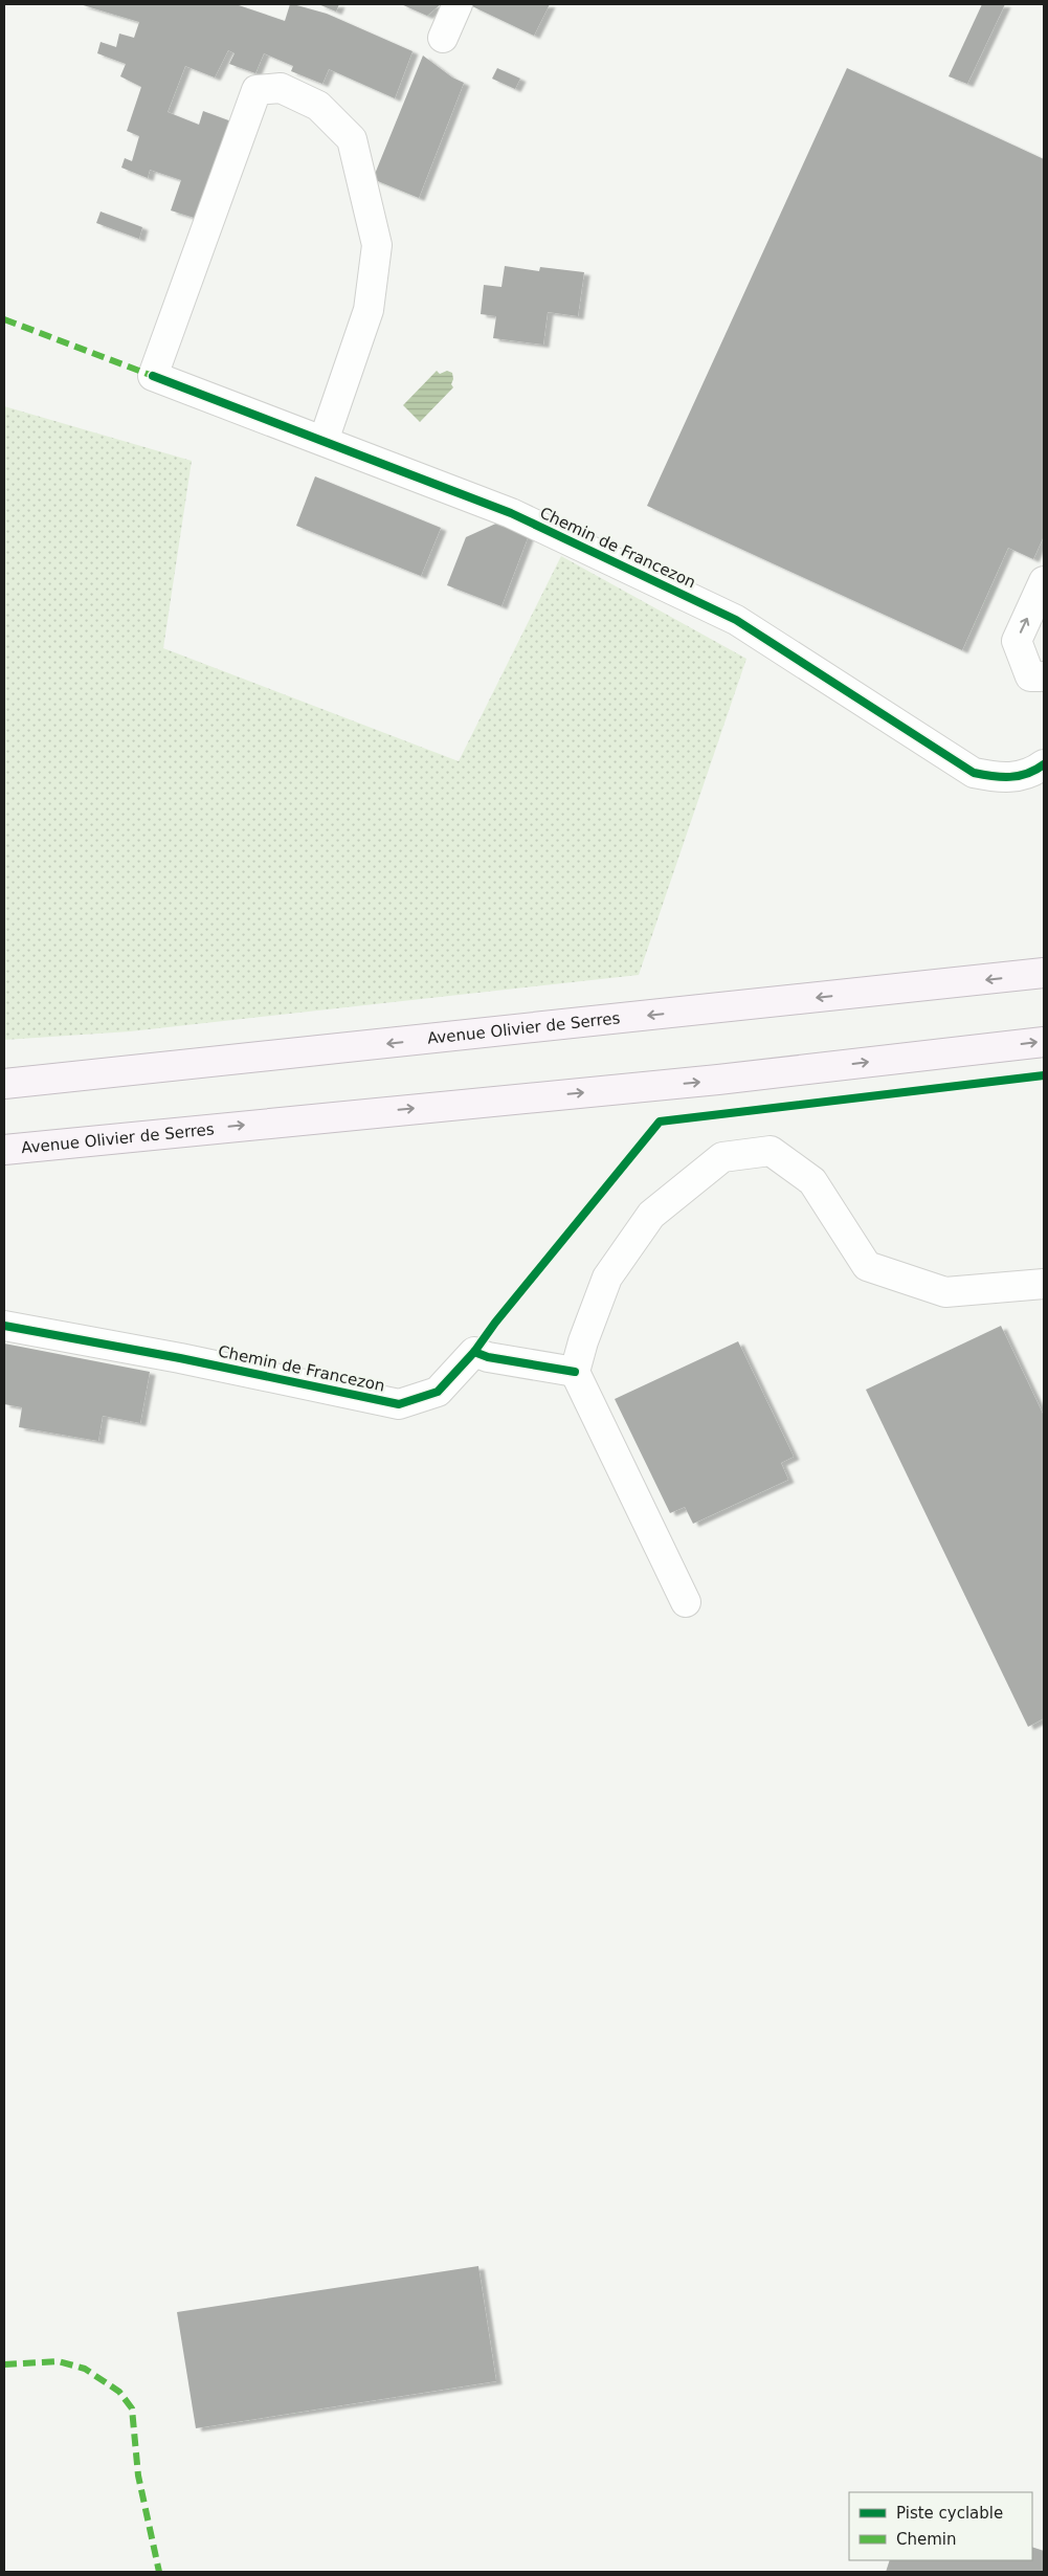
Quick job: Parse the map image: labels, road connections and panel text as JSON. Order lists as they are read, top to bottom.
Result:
{
  "streets": {
    "main road": ["Avenue Olivier de Serres"],
    "street": ["Chemin de Francezon"]
  },
  "legend": ["Piste cyclable", "Chemin"]
}
